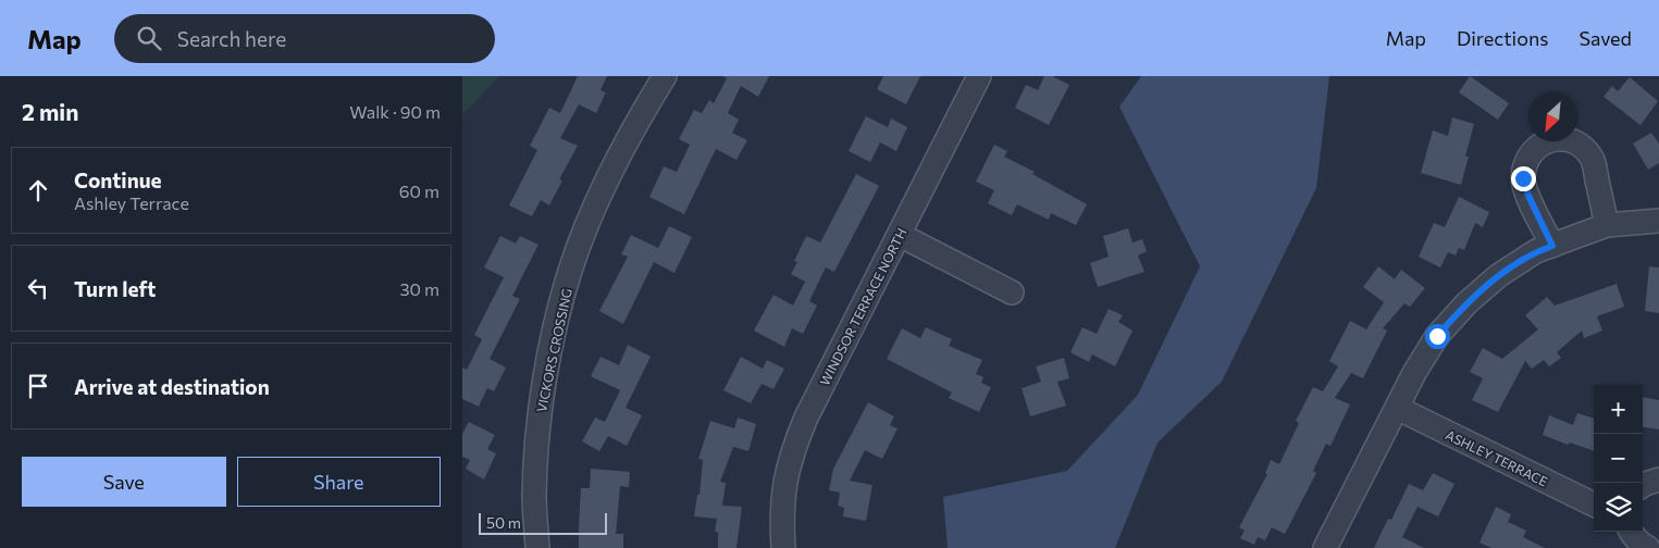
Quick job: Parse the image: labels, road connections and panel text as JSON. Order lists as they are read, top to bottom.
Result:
{
  "streets": {
    "street": ["WINDSOR TERRACE NORTH", "VICKORS CROSSING", "ASHLEY TERRACE"]
  },
  "scale_bar": "50 m",
  "north": "bottom left",
  "page": {
    "header": "Map",
    "search": "Search here",
    "nav": ["Map", "Directions", "Saved"],
    "heading": ["2 min", "Walk · 90 m"],
    "list": [
      ["Continue", "Ashley Terrace", "60 m"],
      ["Turn left", "30 m"],
      "Arrive at destination"
    ],
    "map_buttons": ["+", "−"],
    "buttons": ["Save", "Share"],
    "scale": "50 m"
  }
}
